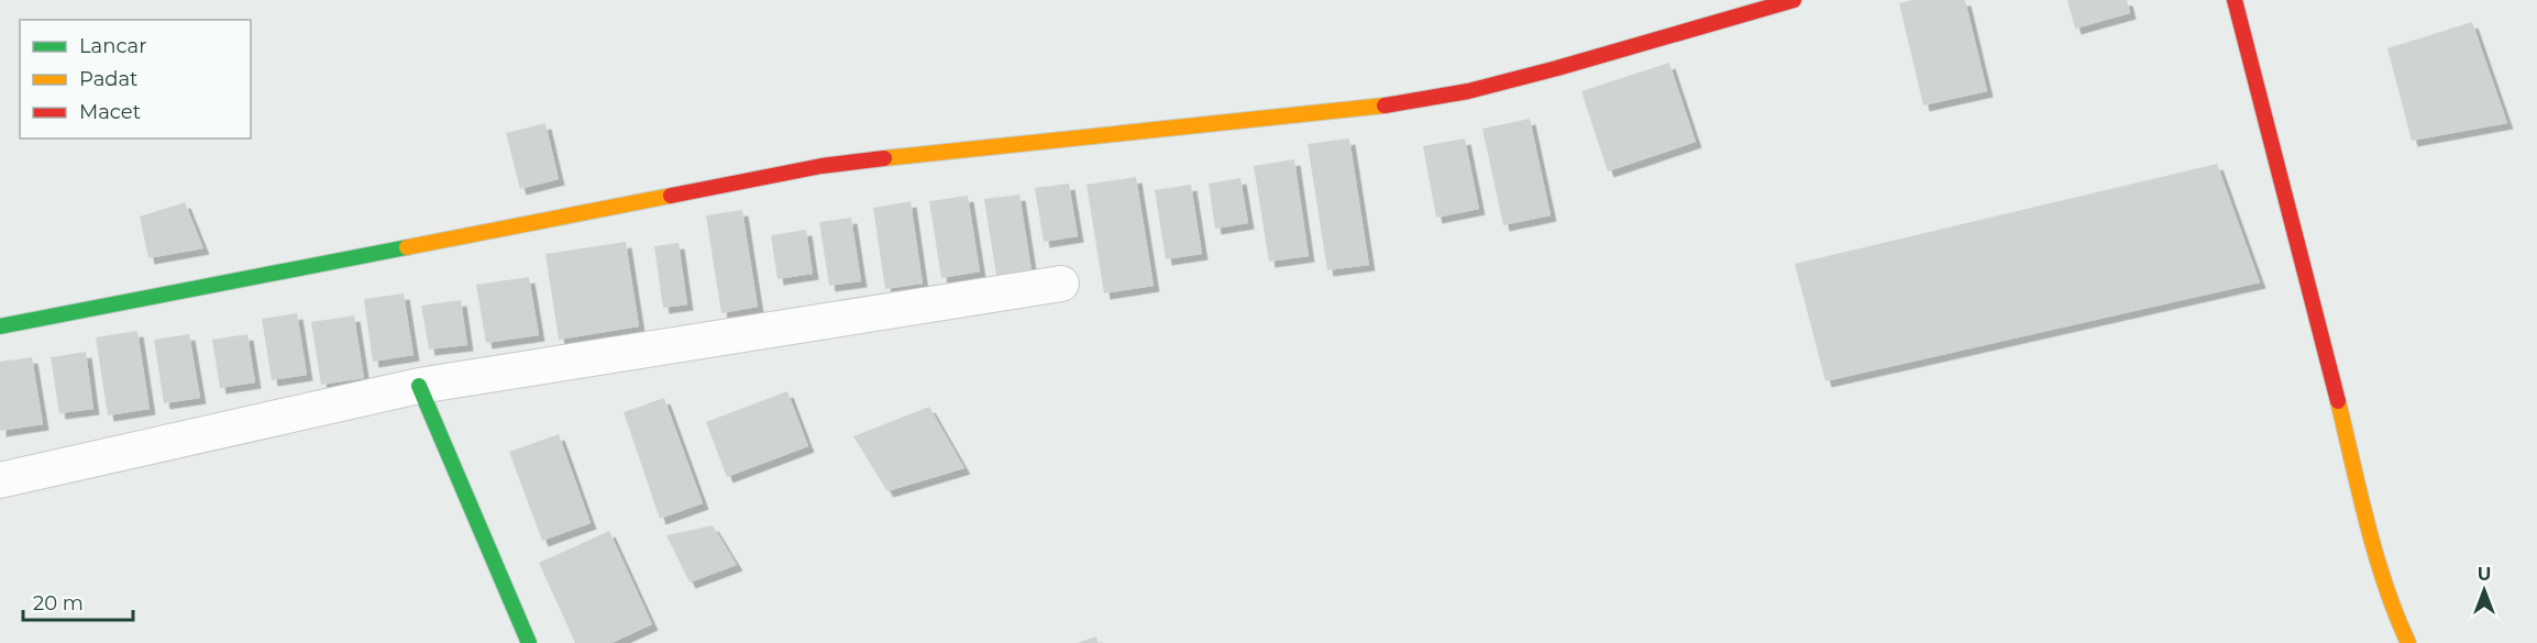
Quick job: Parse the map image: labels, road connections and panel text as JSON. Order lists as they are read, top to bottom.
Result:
{
  "legend": ["Lancar", "Padat", "Macet"],
  "scale_bar": "20 m",
  "north": "top"
}
